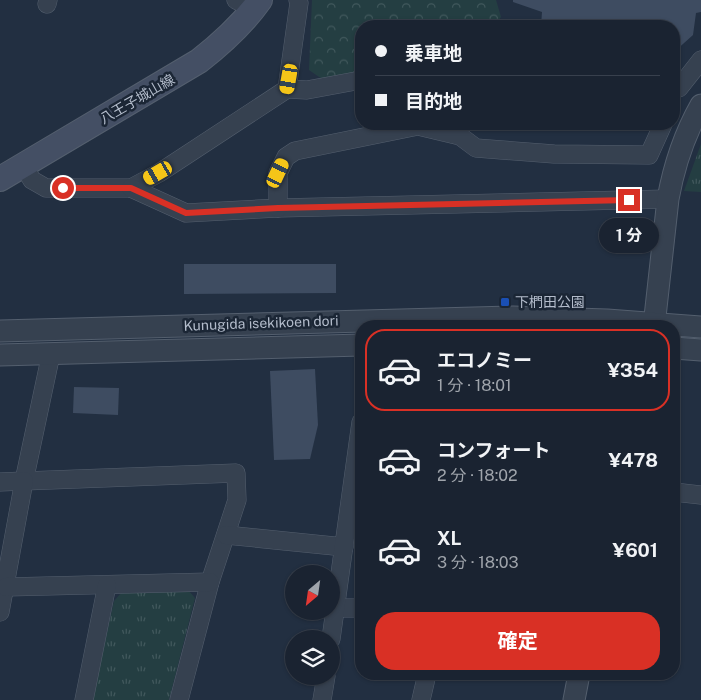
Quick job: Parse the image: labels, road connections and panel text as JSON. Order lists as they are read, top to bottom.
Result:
{
  "streets": {
    "main road": ["八王子城山線"],
    "street": ["Kunugida isekikoen dori"]
  },
  "places": {
    "transit": ["下椚田公園"]
  },
  "north": "bottom left",
  "page": {
    "banner": ["乗車地", "目的地"],
    "bubble": "1 分",
    "list": [
      {
        "name": "エコノミー",
        "note": "1 分 · 18:01",
        "value": "¥354"
      },
      {
        "name": "コンフォート",
        "note": "2 分 · 18:02",
        "value": "¥478"
      },
      {
        "name": "XL",
        "note": "3 分 · 18:03",
        "value": "¥601"
      }
    ],
    "buttons": "確定"
  }
}
